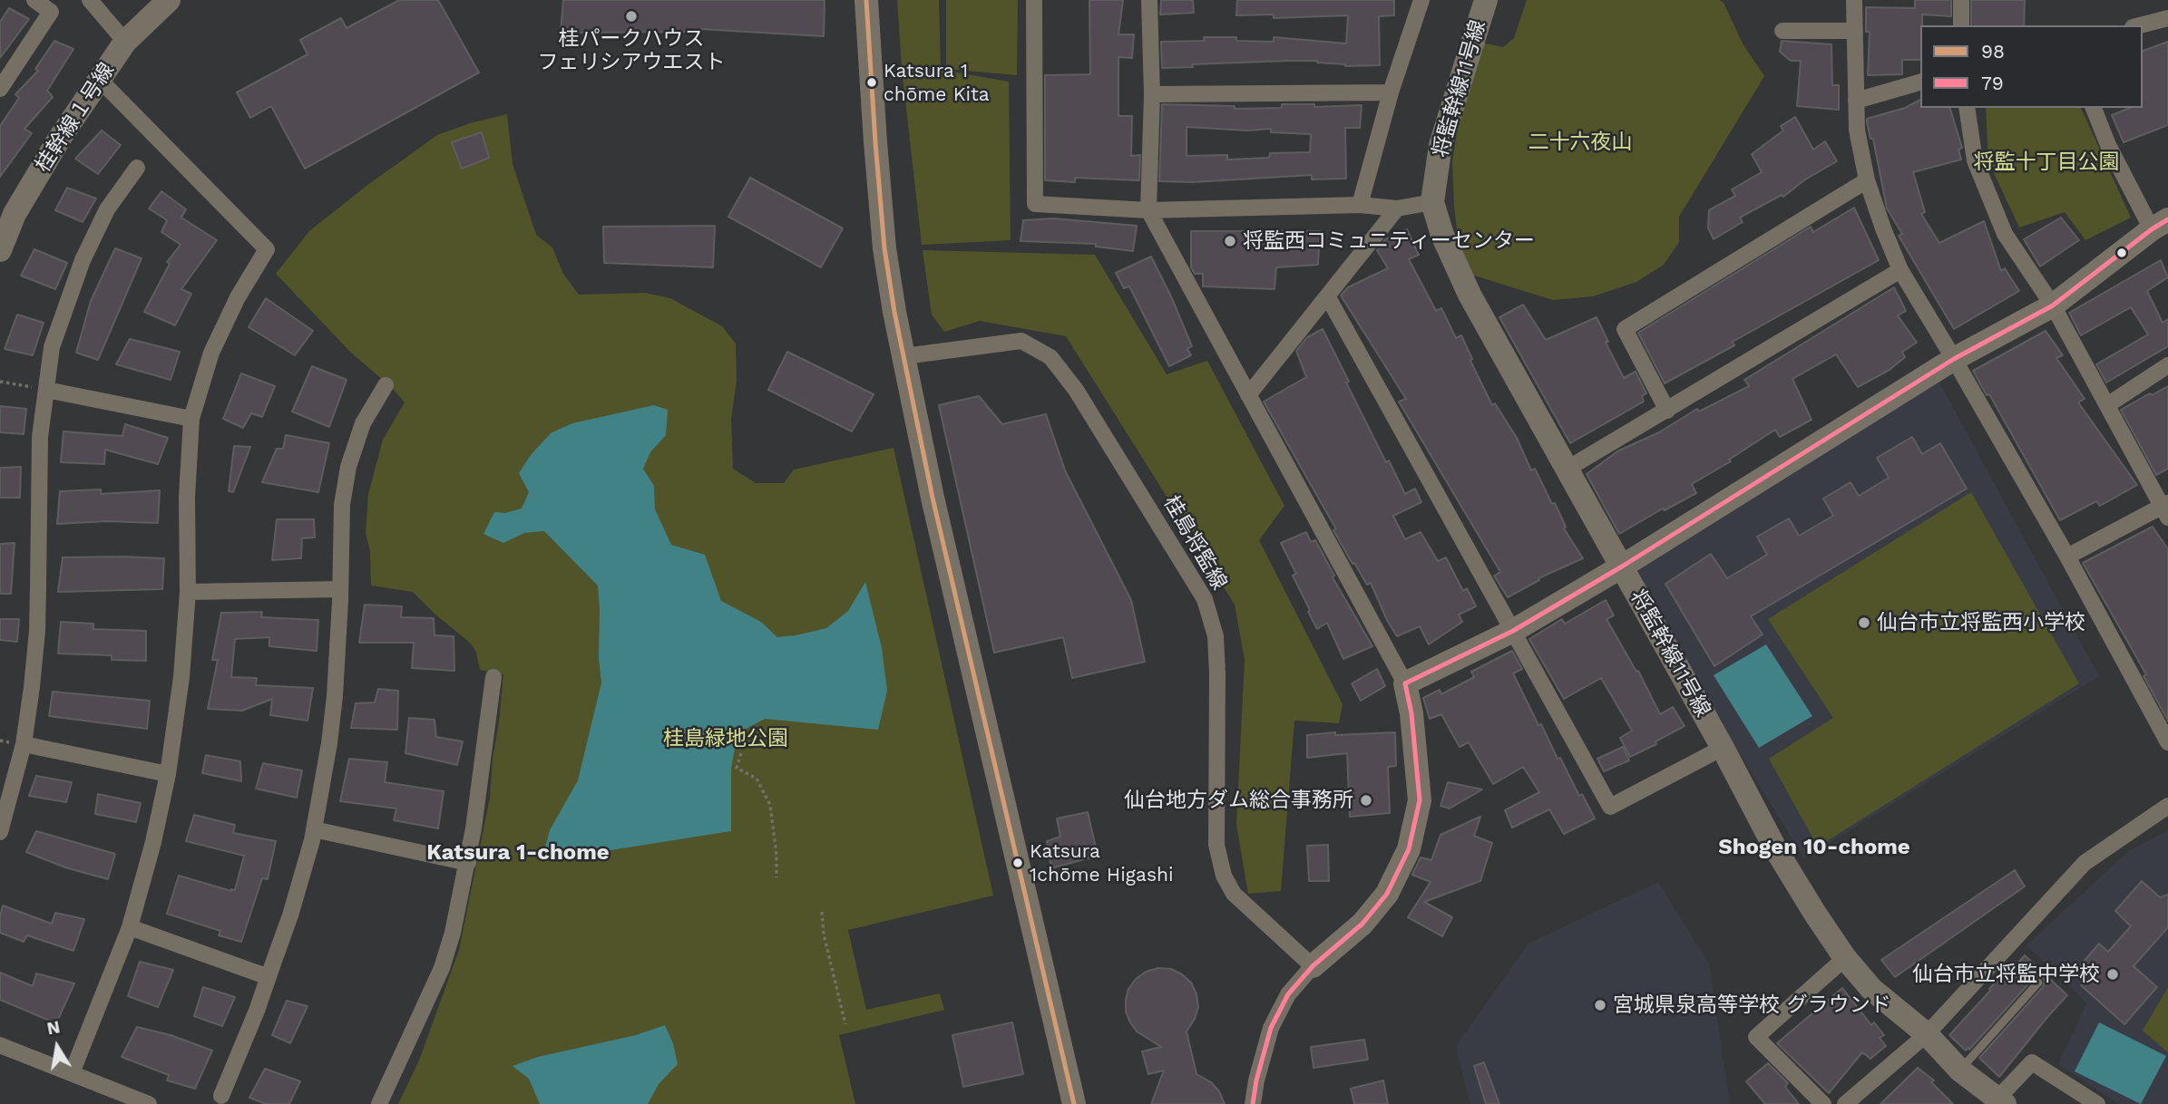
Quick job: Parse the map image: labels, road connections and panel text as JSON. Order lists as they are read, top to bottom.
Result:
{
  "streets": {
    "street": ["将監幹線11号線", "桂幹線１号線", "桂島将監線"]
  },
  "districts": ["Shogen 10-chome", "Katsura 1-chome"],
  "parks": ["二十六夜山", "将監十丁目公園", "桂島緑地公園"],
  "places": [
    "桂パークハウス フェリシアウエスト",
    "Katsura 1 chōme Kita",
    "将監西コミュニティーセンター",
    "仙台市立将監西小学校",
    "仙台地方ダム総合事務所",
    "Katsura 1chōme Higashi",
    "仙台市立将監中学校",
    "宮城県泉高等学校 グラウンド"
  ],
  "lines": ["transit line 98", "transit line 79"],
  "legend": ["98", "79"],
  "north": "top"
}
